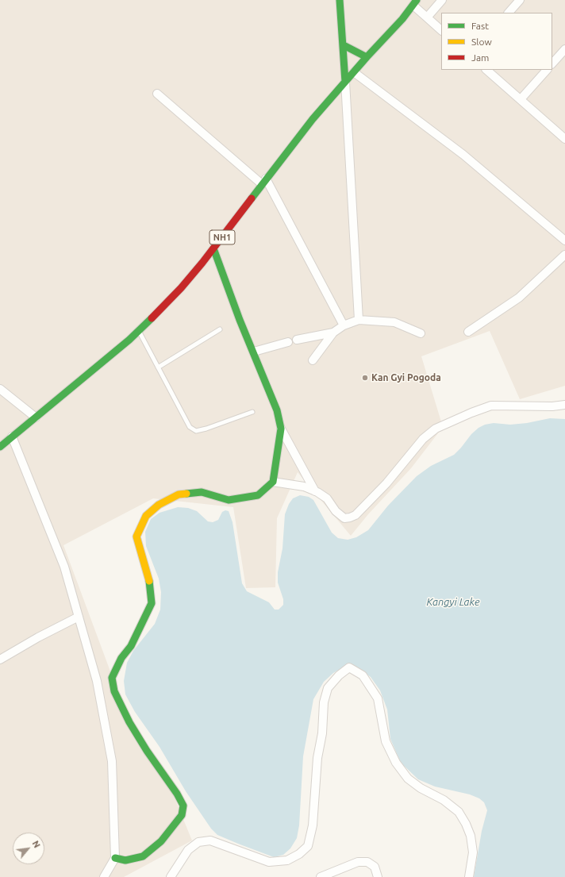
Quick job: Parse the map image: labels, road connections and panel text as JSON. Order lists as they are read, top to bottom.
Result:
{
  "streets": {
    "main road": ["NH1"]
  },
  "water": ["Kangyi Lake"],
  "places": ["Kan Gyi Pogoda"],
  "legend": ["Fast", "Slow", "Jam"],
  "north": "top right"
}
